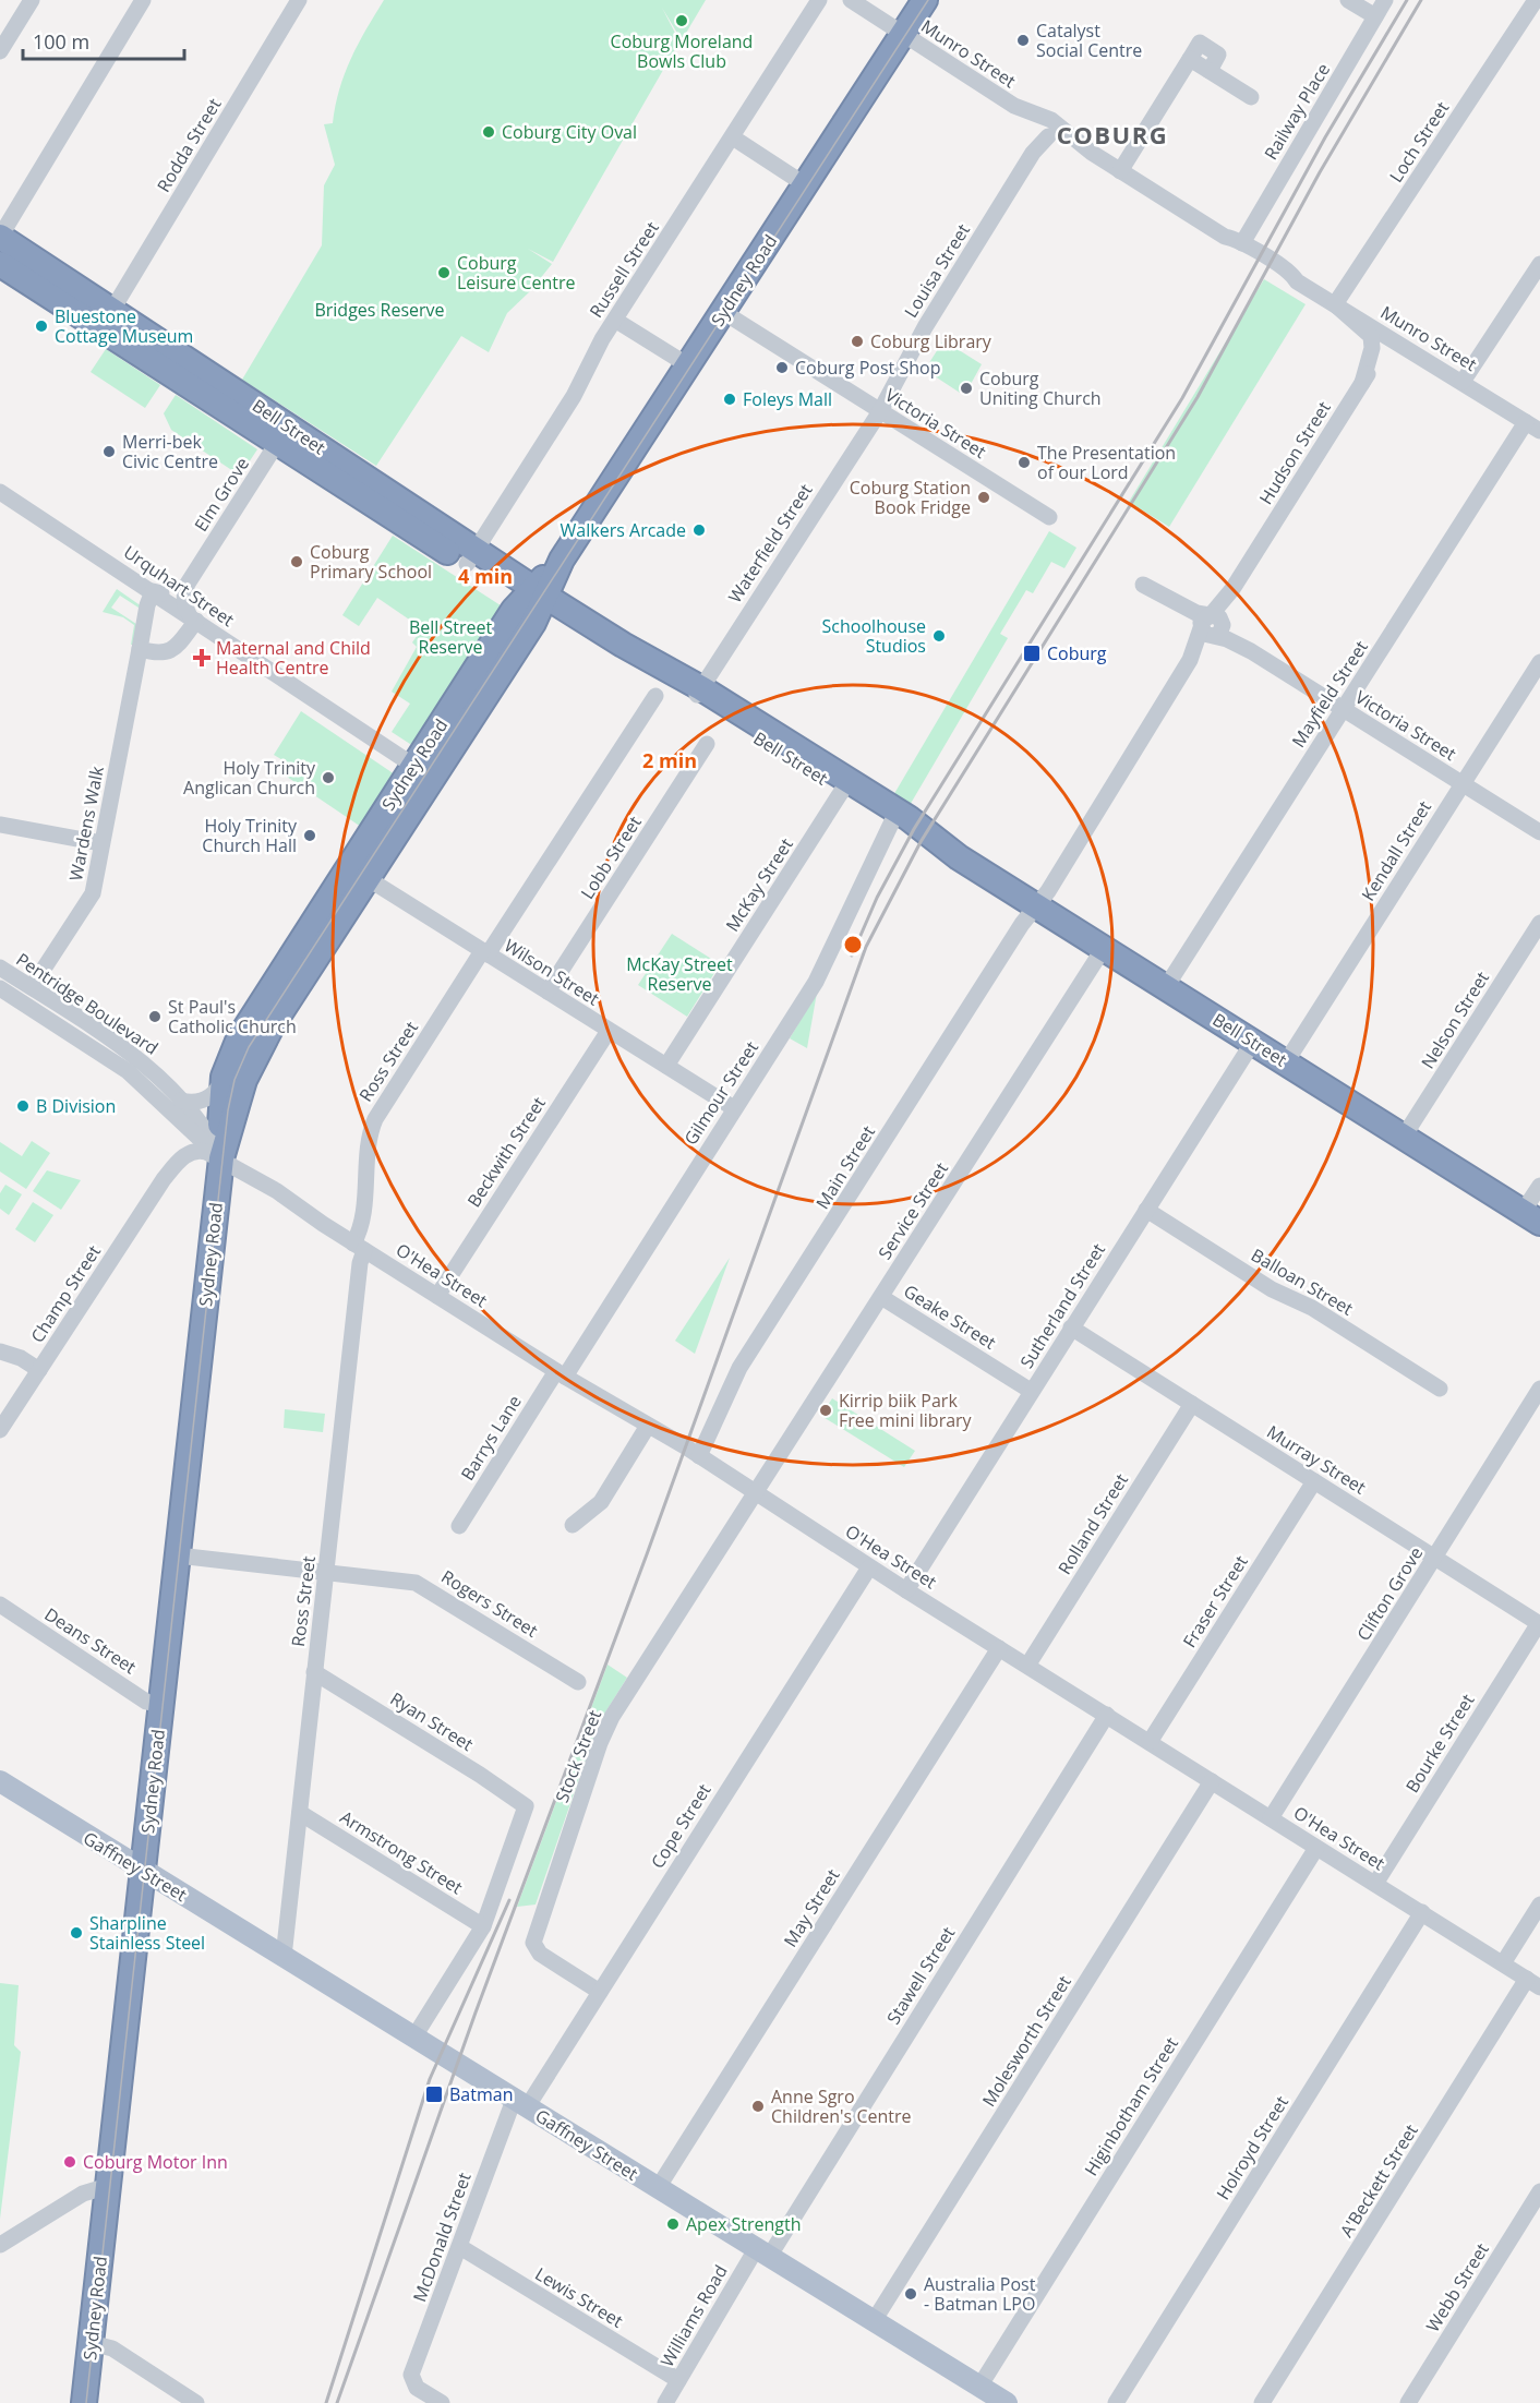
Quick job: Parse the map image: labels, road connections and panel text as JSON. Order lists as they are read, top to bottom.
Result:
{
  "streets": {
    "highway": ["Sydney Road", "Bell Street"],
    "main road": ["Gaffney Street"],
    "street": [
      "Munro Street",
      "Railway Place",
      "Loch Street",
      "Rodda Street",
      "Russell Street",
      "Louisa Street",
      "Victoria Street",
      "Hudson Street",
      "Elm Grove",
      "Waterfield Street",
      "Urquhart Street",
      "Mayfield Street",
      "Wardens Walk",
      "Kendall Street",
      "Lobb Street",
      "McKay Street",
      "Wilson Street",
      "Pentridge Boulevard",
      "Nelson Street",
      "Ross Street",
      "Gilmour Street",
      "Beckwith Street",
      "Main Street",
      "Service Street",
      "O'Hea Street",
      "Balloan Street",
      "Champ Street",
      "Sutherland Street",
      "Geake Street",
      "Barrys Lane",
      "Murray Street",
      "Rolland Street",
      "Clifton Grove",
      "Fraser Street",
      "Rogers Street",
      "Deans Street",
      "Ryan Street",
      "Bourke Street",
      "Stock Street",
      "Cope Street",
      "Armstrong Street",
      "May Street",
      "Stawell Street",
      "Molesworth Street",
      "Higinbotham Street",
      "Holroyd Street",
      "A'Beckett Street",
      "McDonald Street",
      "Webb Street",
      "Lewis Street",
      "Williams Road"
    ]
  },
  "crossings": [
    ["Munro Street", "Railway Place"],
    ["Munro Street", "Loch Street"],
    ["Munro Street", "Louisa Street"],
    ["Munro Street", "Sydney Road"],
    ["Munro Street", "Hudson Street"],
    ["Munro Street", "Mayfield Street"],
    ["Rodda Street", "Bell Street"],
    ["Russell Street", "Bell Street"],
    ["Louisa Street", "Victoria Street"],
    ["Louisa Street", "Waterfield Street"],
    ["Sydney Road", "Victoria Street"],
    ["Sydney Road", "Bell Street"],
    ["Sydney Road", "Urquhart Street"],
    ["Sydney Road", "Wilson Street"],
    ["Sydney Road", "Pentridge Boulevard"],
    ["Sydney Road", "O'Hea Street"],
    ["Sydney Road", "Champ Street"],
    ["Sydney Road", "Rogers Street"],
    ["Sydney Road", "Deans Street"],
    ["Sydney Road", "Gaffney Street"],
    ["Victoria Street", "Hudson Street"],
    ["Victoria Street", "Waterfield Street"],
    ["Victoria Street", "Mayfield Street"],
    ["Victoria Street", "Kendall Street"],
    ["Bell Street", "Hudson Street"],
    ["Bell Street", "Elm Grove"],
    ["Bell Street", "Waterfield Street"],
    ["Bell Street", "Mayfield Street"],
    ["Bell Street", "Kendall Street"],
    ["Bell Street", "McKay Street"],
    ["Bell Street", "Nelson Street"],
    ["Bell Street", "Gilmour Street"],
    ["Bell Street", "Main Street"],
    ["Bell Street", "Service Street"],
    ["Bell Street", "Sutherland Street"],
    ["Hudson Street", "Main Street"],
    ["Urquhart Street", "Wardens Walk"],
    ["Wardens Walk", "Pentridge Boulevard"],
    ["Lobb Street", "Wilson Street"],
    ["McKay Street", "Wilson Street"],
    ["Wilson Street", "Ross Street"],
    ["Wilson Street", "Gilmour Street"],
    ["Wilson Street", "Beckwith Street"],
    ["Pentridge Boulevard", "O'Hea Street"],
    ["Pentridge Boulevard", "Champ Street"],
    ["Ross Street", "O'Hea Street"],
    ["Ross Street", "Rogers Street"],
    ["Ross Street", "Ryan Street"],
    ["Ross Street", "Armstrong Street"],
    ["Ross Street", "Gaffney Street"],
    ["Gilmour Street", "O'Hea Street"],
    ["Gilmour Street", "Barrys Lane"],
    ["Beckwith Street", "O'Hea Street"],
    ["Main Street", "O'Hea Street"],
    ["Service Street", "O'Hea Street"],
    ["Service Street", "Geake Street"],
    ["Service Street", "Stock Street"],
    ["O'Hea Street", "Champ Street"],
    ["O'Hea Street", "Sutherland Street"],
    ["O'Hea Street", "Barrys Lane"],
    ["O'Hea Street", "Rolland Street"],
    ["O'Hea Street", "Clifton Grove"],
    ["O'Hea Street", "Fraser Street"],
    ["O'Hea Street", "Bourke Street"],
    ["O'Hea Street", "Stock Street"],
    ["O'Hea Street", "Cope Street"],
    ["O'Hea Street", "May Street"],
    ["O'Hea Street", "Stawell Street"],
    ["O'Hea Street", "Molesworth Street"],
    ["O'Hea Street", "Higinbotham Street"],
    ["O'Hea Street", "Holroyd Street"],
    ["O'Hea Street", "A'Beckett Street"],
    ["Balloan Street", "Sutherland Street"],
    ["Sutherland Street", "Geake Street"],
    ["Sutherland Street", "Murray Street"],
    ["Murray Street", "Rolland Street"],
    ["Murray Street", "Clifton Grove"],
    ["Murray Street", "Fraser Street"],
    ["Murray Street", "Bourke Street"],
    ["Ryan Street", "Armstrong Street"],
    ["Stock Street", "Cope Street"],
    ["Cope Street", "Gaffney Street"],
    ["Cope Street", "McDonald Street"],
    ["Gaffney Street", "May Street"],
    ["Gaffney Street", "Stawell Street"],
    ["Gaffney Street", "Molesworth Street"],
    ["Gaffney Street", "Higinbotham Street"],
    ["Gaffney Street", "McDonald Street"],
    ["Gaffney Street", "Williams Road"],
    ["Stawell Street", "Williams Road"],
    ["McDonald Street", "Lewis Street"],
    ["Lewis Street", "Williams Road"]
  ],
  "districts": ["COBURG"],
  "parks": ["Bridges Reserve", "Bell Street Reserve", "McKay Street Reserve"],
  "places": {
    "other": [
      "Coburg Moreland Bowls Club",
      "Catalyst Social Centre",
      "Coburg City Oval",
      "Coburg Leisure Centre",
      "Bluestone Cottage Museum",
      "Coburg Library",
      "Coburg Post Shop",
      "Coburg Uniting Church",
      "Foleys Mall",
      "Merri-bek Civic Centre",
      "The Presentation of our Lord",
      "Coburg Station Book Fridge",
      "Walkers Arcade",
      "Coburg Primary School",
      "Schoolhouse Studios",
      "Holy Trinity Anglican Church",
      "Holy Trinity Church Hall",
      "St Paul's Catholic Church",
      "B Division",
      "Kirrip biik Park Free mini library",
      "Sharpline Stainless Steel",
      "Anne Sgro Children's Centre",
      "Coburg Motor Inn",
      "Apex Strength",
      "Australia Post - Batman LPO"
    ],
    "transit": ["Coburg", "Batman"],
    "health": ["Maternal and Child Health Centre"]
  },
  "scale_bar": "100 m",
  "rings": ["4 min", "2 min"]
}
